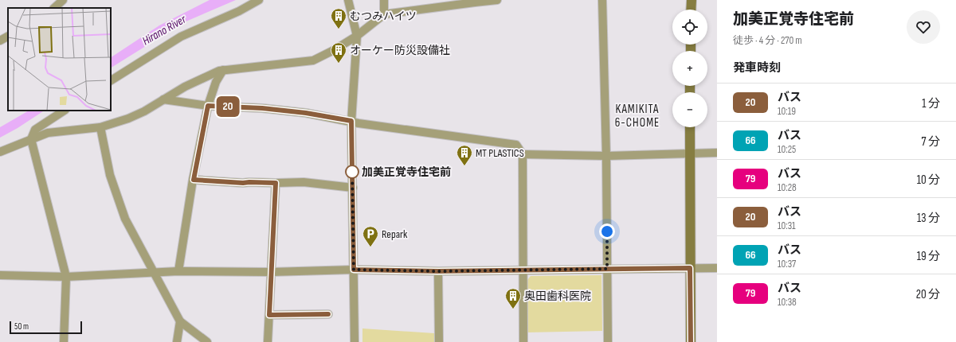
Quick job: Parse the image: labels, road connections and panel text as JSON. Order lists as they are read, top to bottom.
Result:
{
  "districts": ["KAMIKITA 6-CHOME"],
  "water": ["Hirano River"],
  "places": {
    "building": [
      "むつみハイツ",
      "オーケー防災設備社",
      "MT PLASTICS",
      "奥田歯科医院"
    ],
    "other": ["加美正覚寺住宅前"],
    "parking": ["Repark"]
  },
  "lines": ["bus line 20"],
  "scale_bar": "50 m",
  "page": {
    "on_map": "20",
    "heading": [
      ["加美正覚寺住宅前", "徒歩 · 4 分 · 270 m"],
      "発車時刻"
    ],
    "map_buttons": ["+", "−"],
    "list": [
      {
        "mark": "20",
        "name": "バス",
        "note": "10:19",
        "value": "1 分"
      },
      {
        "mark": "66",
        "name": "バス",
        "note": "10:25",
        "value": "7 分"
      },
      {
        "mark": "79",
        "name": "バス",
        "note": "10:28",
        "value": "10 分"
      },
      {
        "mark": "20",
        "name": "バス",
        "note": "10:31",
        "value": "13 分"
      },
      {
        "mark": "66",
        "name": "バス",
        "note": "10:37",
        "value": "19 分"
      },
      {
        "mark": "79",
        "name": "バス",
        "note": "10:38",
        "value": "20 分"
      }
    ],
    "scale": "50 m"
  }
}
